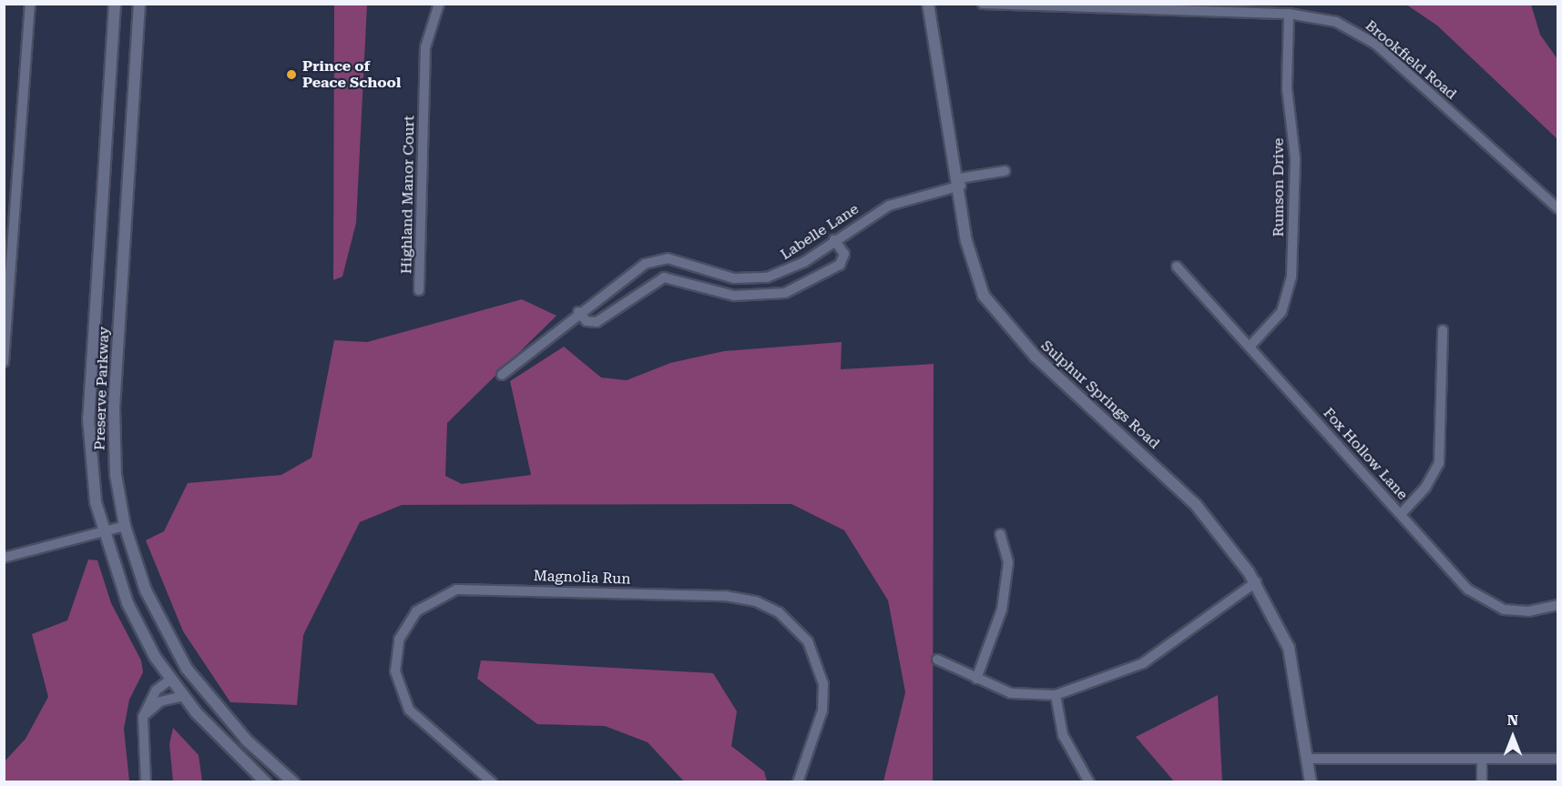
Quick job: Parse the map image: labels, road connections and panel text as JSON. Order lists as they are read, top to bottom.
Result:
{
  "streets": {
    "street": [
      "Brookfield Road",
      "Rumson Drive",
      "Highland Manor Court",
      "Labelle Lane",
      "Preserve Parkway",
      "Sulphur Springs Road",
      "Fox Hollow Lane",
      "Magnolia Run"
    ]
  },
  "crossings": [
    ["Brookfield Road", "Rumson Drive"],
    ["Rumson Drive", "Fox Hollow Lane"],
    ["Labelle Lane", "Sulphur Springs Road"]
  ],
  "places": ["Prince of Peace School"],
  "north": "top"
}
